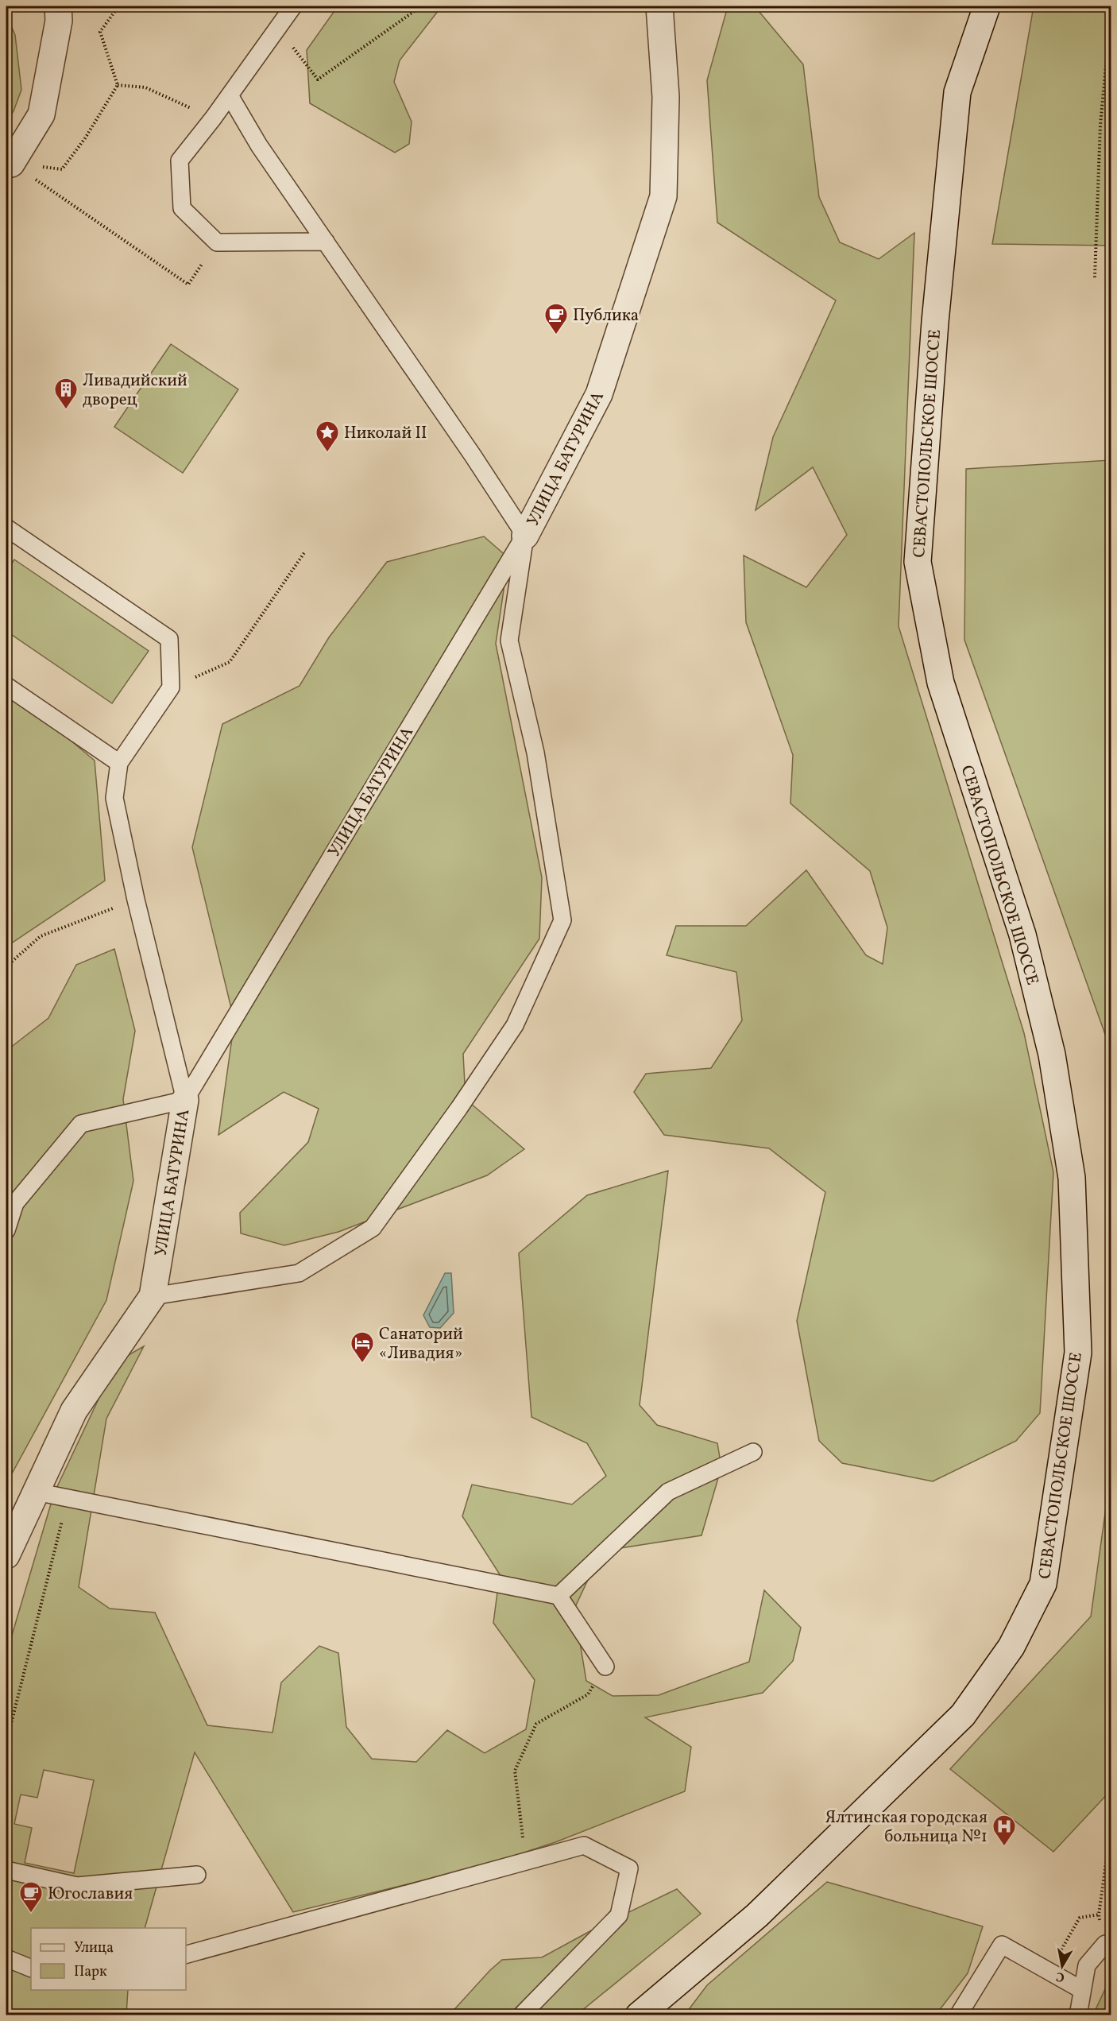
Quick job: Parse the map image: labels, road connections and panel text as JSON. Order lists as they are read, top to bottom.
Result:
{
  "streets": {
    "main road": ["СЕВАСТОПОЛЬСКОЕ ШОССЕ", "УЛИЦА БАТУРИНА"]
  },
  "places": {
    "cafe": ["Публика", "Югославия"],
    "building": ["Ливадийский дворец"],
    "place": ["Николай II"],
    "hotel": ["Санаторий «Ливадия»"],
    "hospital": ["Ялтинская городская больница №1"]
  },
  "legend": ["Улица", "Парк"],
  "north": "bottom"
}
